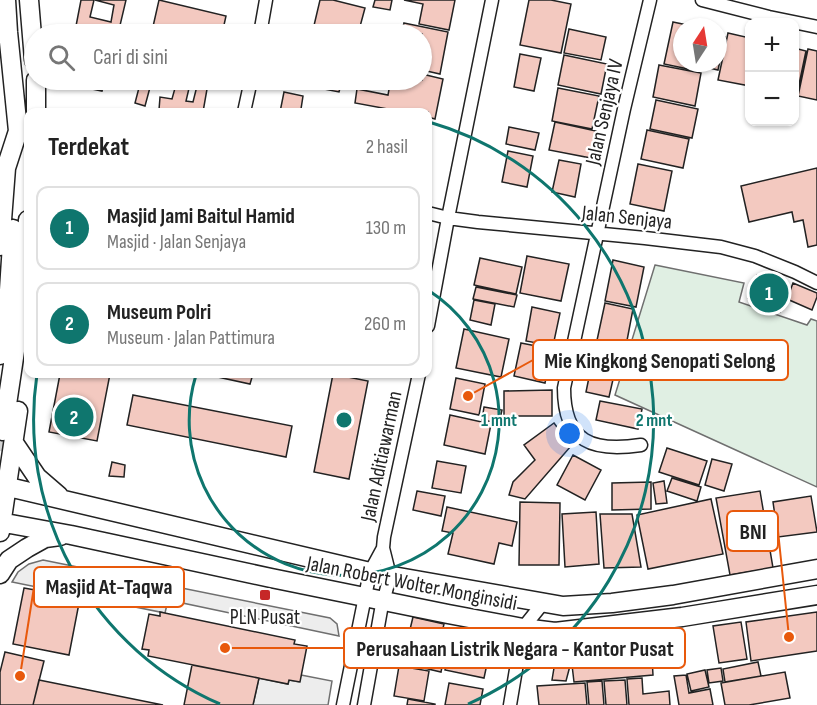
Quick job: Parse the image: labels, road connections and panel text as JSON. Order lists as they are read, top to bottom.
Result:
{
  "streets": {
    "main road": ["Jalan Robert Wolter Monginsidi"],
    "street": ["Jalan Senjaya IV", "Jalan Senjaya", "Jalan Aditiawarman"]
  },
  "crossings": [
    ["Jalan Senjaya IV", "Jalan Senjaya"],
    ["Jalan Aditiawarman", "Jalan Robert Wolter Monginsidi"]
  ],
  "places": {
    "other": [
      "Mie Kingkong Senopati Selong",
      "BNI",
      "Perusahaan Listrik Negara - Kantor Pusat",
      "Masjid At-Taqwa"
    ],
    "transit": ["PLN Pusat"]
  },
  "north": "top",
  "page": {
    "map_buttons": ["+", "−"],
    "search": "Cari di sini",
    "heading": ["Terdekat", "2 hasil"],
    "list": [
      {
        "mark": "1",
        "name": "Masjid Jami Baitul Hamid",
        "note": "Masjid · Jalan Senjaya",
        "value": "130 m"
      },
      {
        "mark": "2",
        "name": "Museum Polri",
        "note": "Museum · Jalan Pattimura",
        "value": "260 m"
      }
    ],
    "pins": ["1", "2"]
  },
  "rings": ["1 mnt", "2 mnt"]
}
